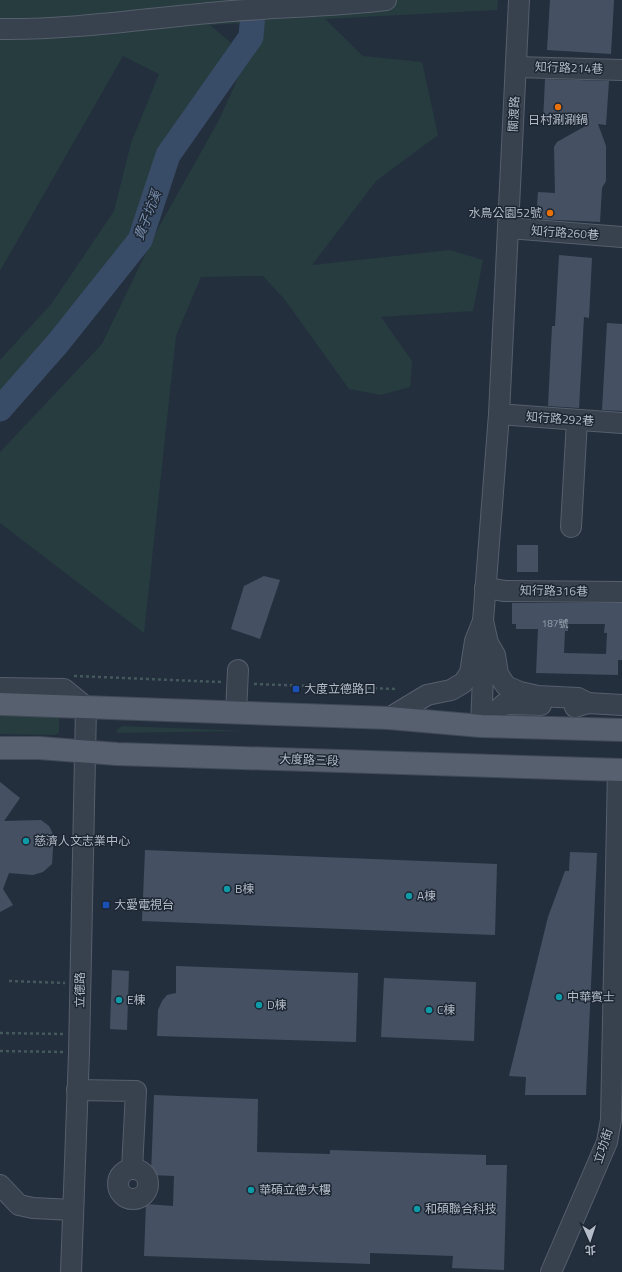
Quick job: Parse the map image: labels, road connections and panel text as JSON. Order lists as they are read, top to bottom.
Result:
{
  "streets": {
    "main road": ["大度路三段"],
    "street": [
      "知行路214巷",
      "關渡路",
      "知行路260巷",
      "知行路292巷",
      "知行路316巷",
      "立德路",
      "立功街"
    ]
  },
  "crossings": [
    ["知行路214巷", "關渡路"],
    ["關渡路", "知行路260巷"],
    ["關渡路", "知行路292巷"],
    ["關渡路", "知行路316巷"],
    ["大度路三段", "立德路"],
    ["大度路三段", "立功街"]
  ],
  "water": ["貴子坑溪"],
  "places": {
    "other": [
      "日村涮涮鍋",
      "水鳥公園52號",
      "慈濟人文志業中心",
      "B棟",
      "A棟",
      "中華賓士",
      "E棟",
      "D棟",
      "C棟",
      "華碩立德大樓",
      "和碩聯合科技"
    ],
    "transit": ["大度立德路口", "大愛電視台"]
  },
  "house_numbers": ["187號"],
  "north": "bottom"
}
